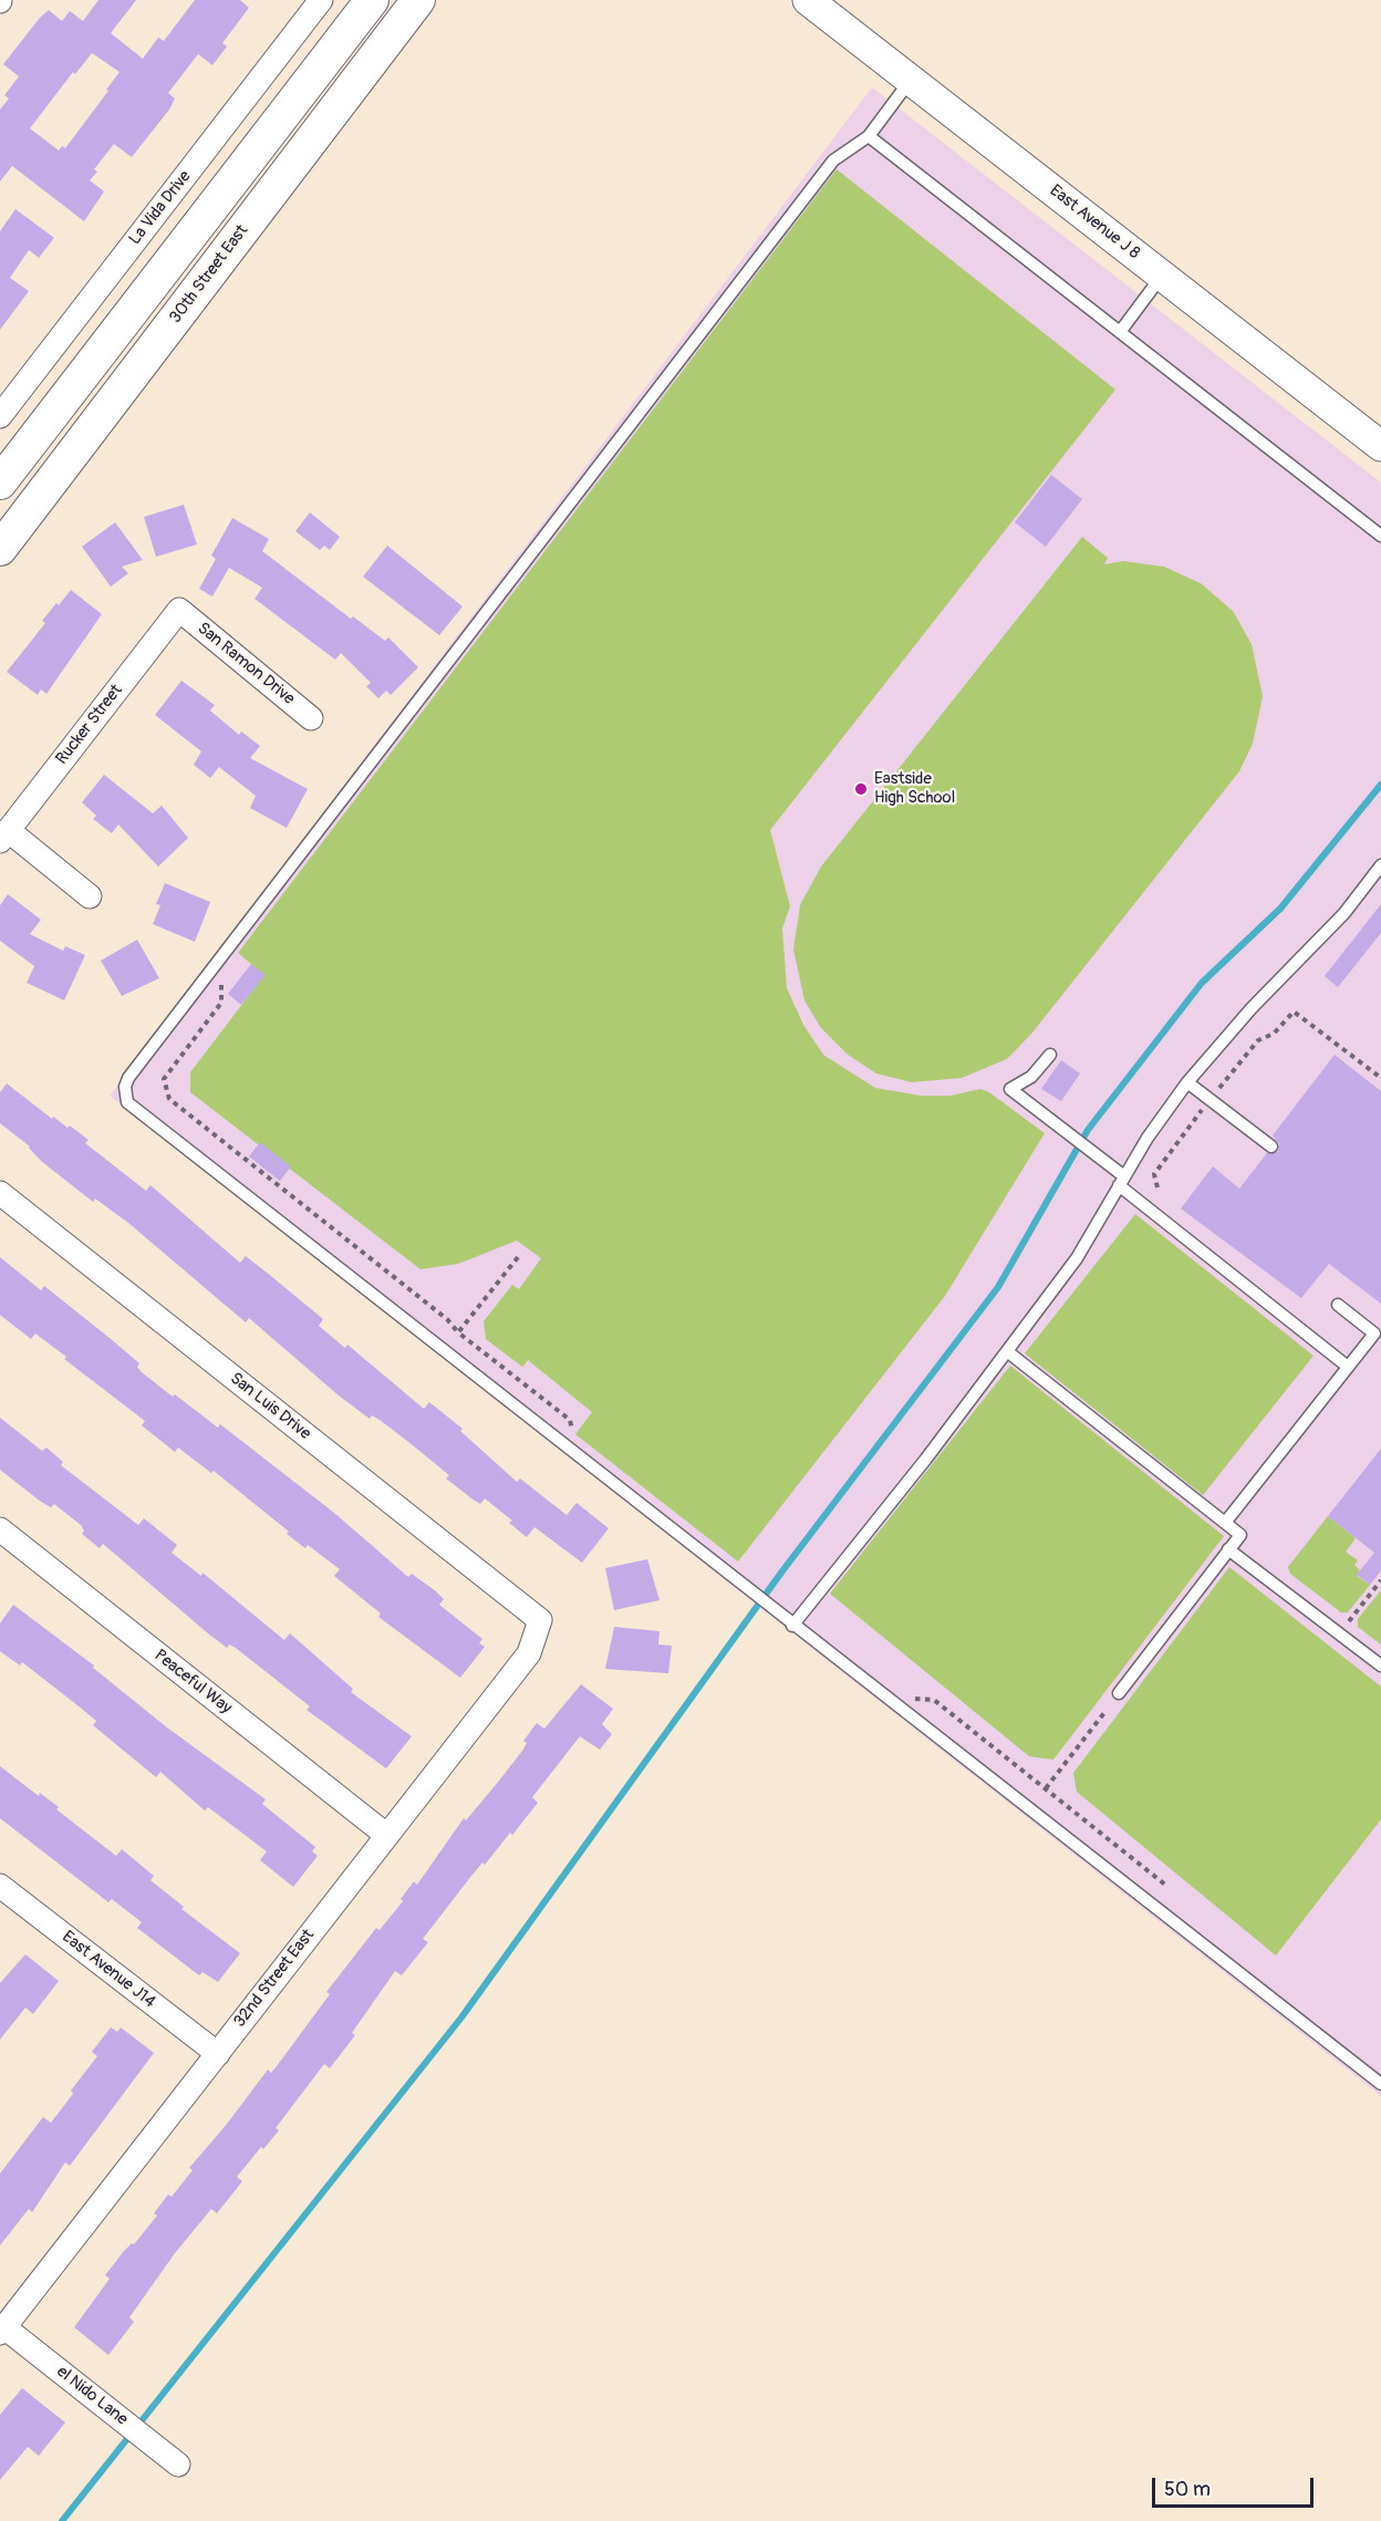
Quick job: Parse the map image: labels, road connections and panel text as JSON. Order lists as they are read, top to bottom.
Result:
{
  "streets": {
    "main road": ["30th Street East"],
    "street": [
      "La Vida Drive",
      "East Avenue J 8",
      "San Ramon Drive",
      "Rucker Street",
      "San Luis Drive",
      "Peaceful Way",
      "East Avenue J14",
      "32nd Street East",
      "el Nido Lane"
    ]
  },
  "crossings": [
    ["San Ramon Drive", "Rucker Street"],
    ["San Luis Drive", "32nd Street East"],
    ["Peaceful Way", "32nd Street East"],
    ["East Avenue J14", "32nd Street East"],
    ["32nd Street East", "el Nido Lane"]
  ],
  "places": ["Eastside High School"],
  "scale_bar": "50 m"
}
